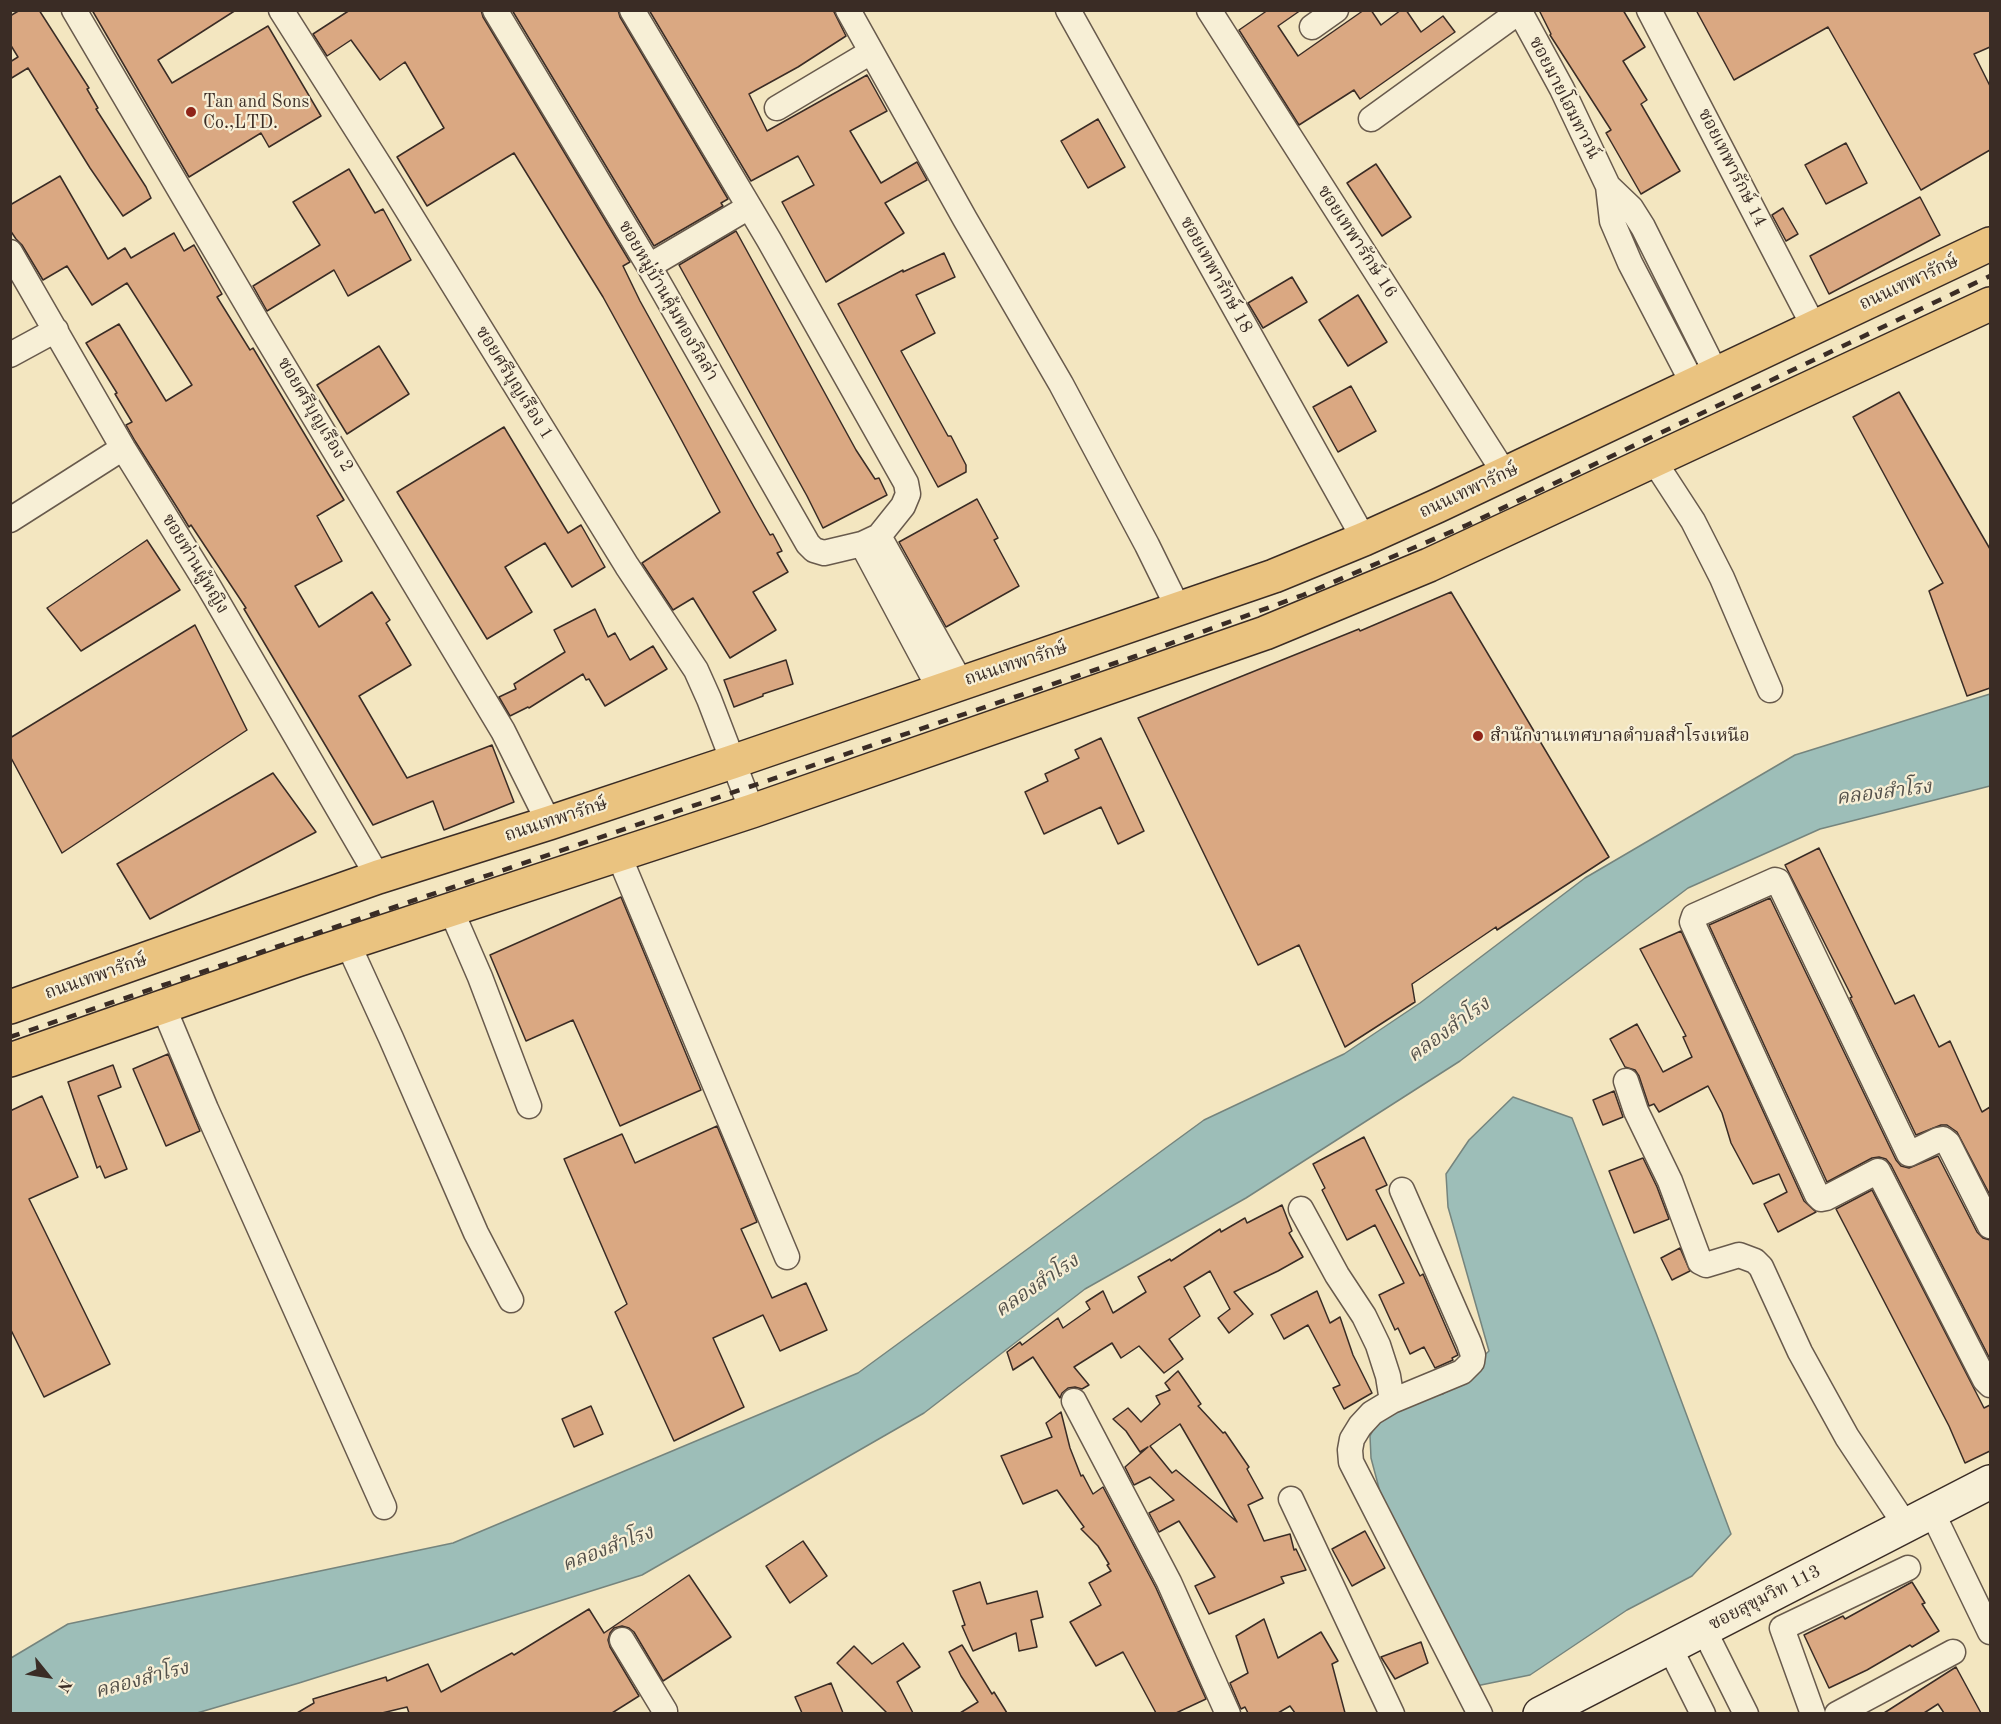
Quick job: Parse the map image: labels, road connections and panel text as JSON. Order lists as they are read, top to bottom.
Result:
{
  "streets": {
    "main road": ["ถนนเทพารักษ์", "ซอยสุขุมวิท 113"],
    "street": [
      "ซอยมายโฮมทาวน์",
      "ซอยเทพารักษ์ 14",
      "ซอยเทพารักษ์ 16",
      "ซอยเทพารักษ์ 18",
      "ซอยหมู่บ้านคุ้มทองวิลล่า",
      "ซอยศรีบุญเรือง 1",
      "ซอยศรีบุญเรือง 2",
      "ซอยท่านผู้หญิง"
    ]
  },
  "crossings": [
    ["ซอยมายโฮมทาวน์", "ถนนเทพารักษ์"],
    ["ซอยเทพารักษ์ 14", "ถนนเทพารักษ์"],
    ["ซอยเทพารักษ์ 16", "ถนนเทพารักษ์"],
    ["ซอยเทพารักษ์ 18", "ถนนเทพารักษ์"],
    ["ถนนเทพารักษ์", "ซอยศรีบุญเรือง 1"],
    ["ถนนเทพารักษ์", "ซอยศรีบุญเรือง 2"],
    ["ถนนเทพารักษ์", "ซอยท่านผู้หญิง"]
  ],
  "water": ["คลองสำโรง"],
  "places": ["Tan and Sons Co.,LTD.", "สำนักงานเทศบาลตำบลสำโรงเหนือ"],
  "north": "bottom right"
}
